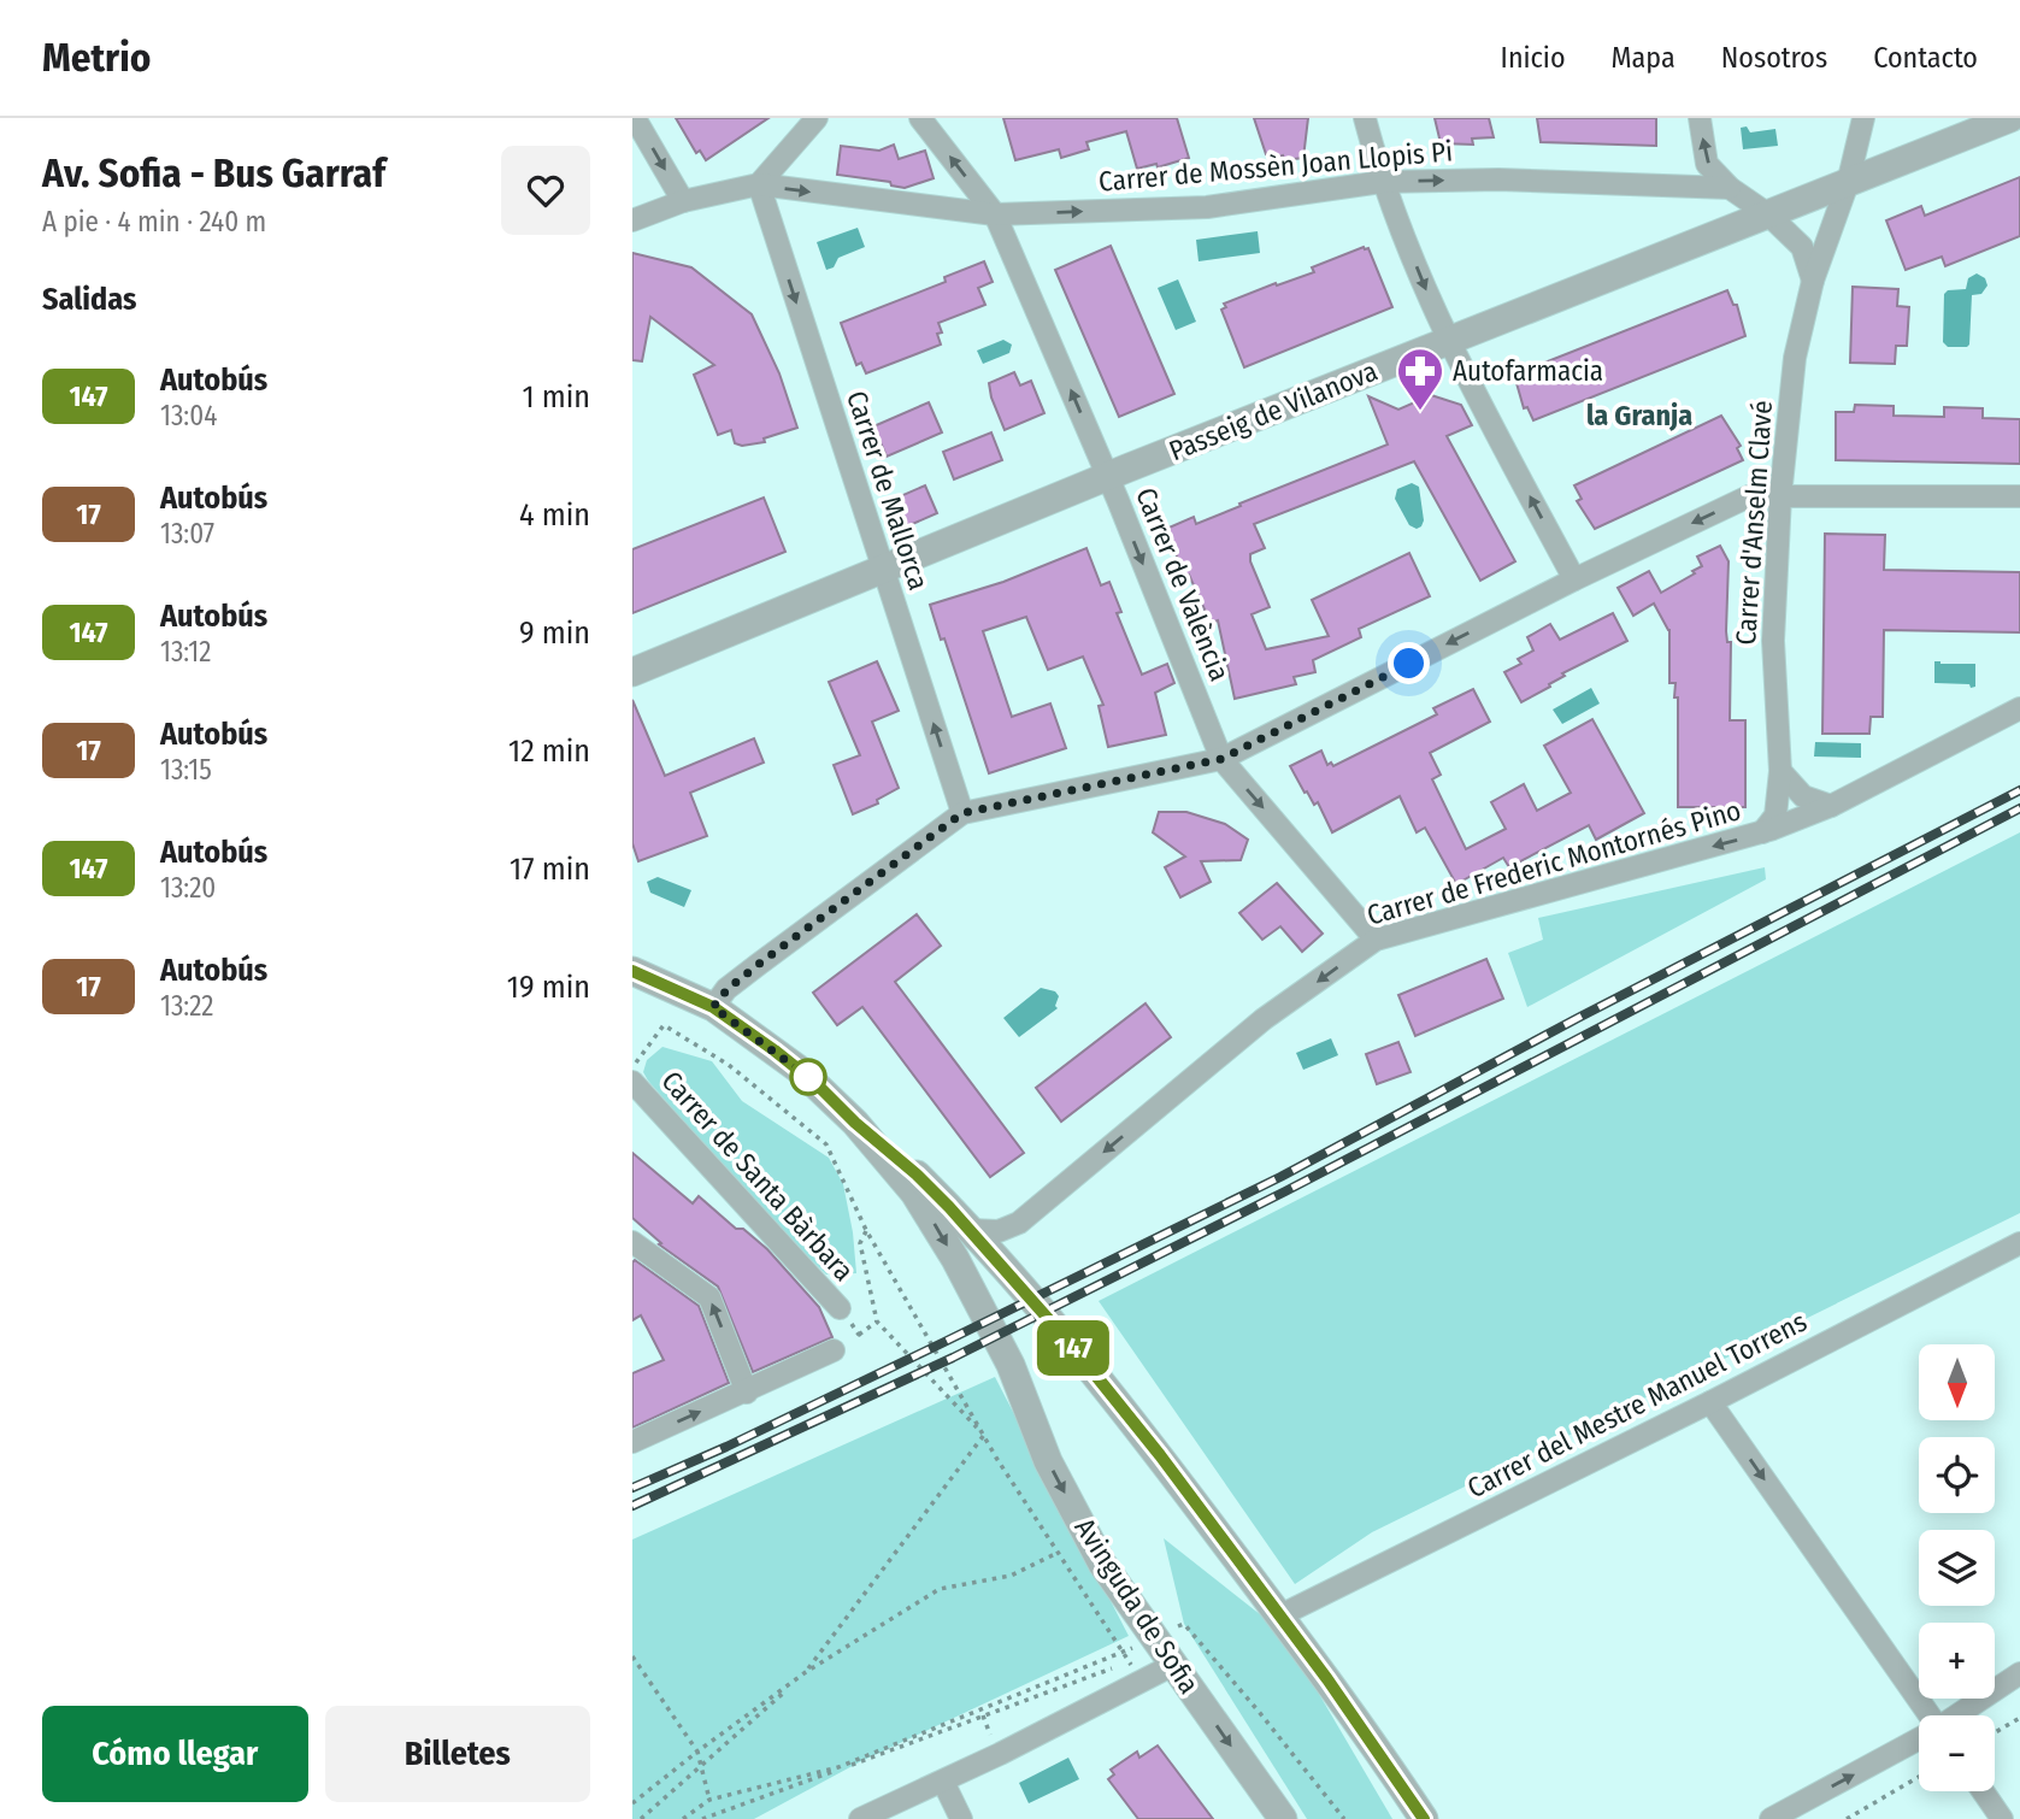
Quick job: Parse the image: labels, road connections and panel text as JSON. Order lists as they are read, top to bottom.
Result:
{
  "streets": {
    "street": [
      "Carrer de Mossèn Joan Llopis Pi",
      "Passeig de Vilanova",
      "Carrer de Mallorca",
      "Carrer d'Anselm Clavé",
      "Carrer de València",
      "Carrer de Frederic Montornés Pino",
      "Carrer de Santa Bàrbara",
      "Carrer del Mestre Manuel Torrens",
      "Avinguda de Sofia"
    ]
  },
  "crossings": [
    ["Carrer de Mossèn Joan Llopis Pi", "Carrer de Mallorca"],
    ["Carrer de Mossèn Joan Llopis Pi", "Carrer de València"],
    ["Passeig de Vilanova", "Carrer de Mallorca"],
    ["Passeig de Vilanova", "Carrer d'Anselm Clavé"],
    ["Passeig de Vilanova", "Carrer de València"],
    ["Carrer d'Anselm Clavé", "Carrer de Frederic Montornés Pino"],
    ["Carrer de València", "Carrer de Frederic Montornés Pino"],
    ["Carrer de Frederic Montornés Pino", "Avinguda de Sofia"],
    ["Carrer del Mestre Manuel Torrens", "Avinguda de Sofia"]
  ],
  "one_way": ["Carrer de Mossèn Joan Llopis Pi", "Carrer de Frederic Montornés Pino"],
  "districts": ["la Granja"],
  "places": {
    "pharmacy": ["Autofarmacia"]
  },
  "lines": ["bus line 147"],
  "north": "bottom",
  "page": {
    "header": "Metrio",
    "nav": [
      "Inicio",
      "Mapa",
      "Nosotros",
      "Contacto"
    ],
    "heading": [
      ["Av. Sofia - Bus Garraf", "A pie · 4 min · 240 m"],
      "Salidas"
    ],
    "on_map": "147",
    "list": [
      {
        "mark": "147",
        "name": "Autobús",
        "note": "13:04",
        "value": "1 min"
      },
      {
        "mark": "17",
        "name": "Autobús",
        "note": "13:07",
        "value": "4 min"
      },
      {
        "mark": "147",
        "name": "Autobús",
        "note": "13:12",
        "value": "9 min"
      },
      {
        "mark": "17",
        "name": "Autobús",
        "note": "13:15",
        "value": "12 min"
      },
      {
        "mark": "147",
        "name": "Autobús",
        "note": "13:20",
        "value": "17 min"
      },
      {
        "mark": "17",
        "name": "Autobús",
        "note": "13:22",
        "value": "19 min"
      }
    ],
    "map_buttons": ["+", "−"],
    "buttons": ["Cómo llegar", "Billetes"]
  }
}
